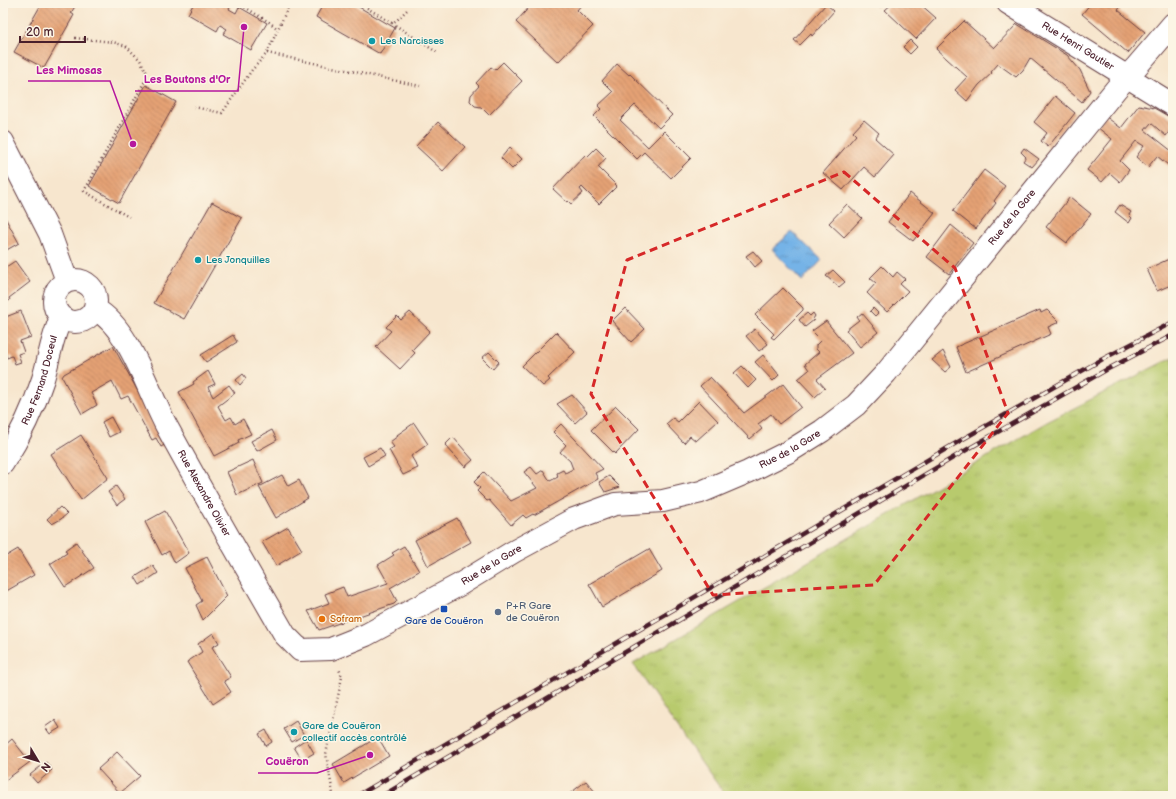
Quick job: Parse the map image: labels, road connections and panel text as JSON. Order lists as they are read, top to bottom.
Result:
{
  "streets": {
    "street": [
      "Rue Henri Gautier",
      "Rue de la Gare",
      "Rue Fernand Doceul",
      "Rue Alexandre Olivier"
    ]
  },
  "crossings": [
    ["Rue Henri Gautier", "Rue de la Gare"],
    ["Rue de la Gare", "Rue Alexandre Olivier"],
    ["Rue Fernand Doceul", "Rue Alexandre Olivier"]
  ],
  "places": {
    "other": [
      "Les Boutons d'Or",
      "Les Narcisses",
      "Les Mimosas",
      "Les Jonquilles",
      "P+R Gare de Couëron",
      "Sofram",
      "Gare de Couëron collectif accès contrôlé",
      "Couëron"
    ],
    "transit": ["Gare de Couëron"]
  },
  "scale_bar": "20 m",
  "north": "bottom right"
}
